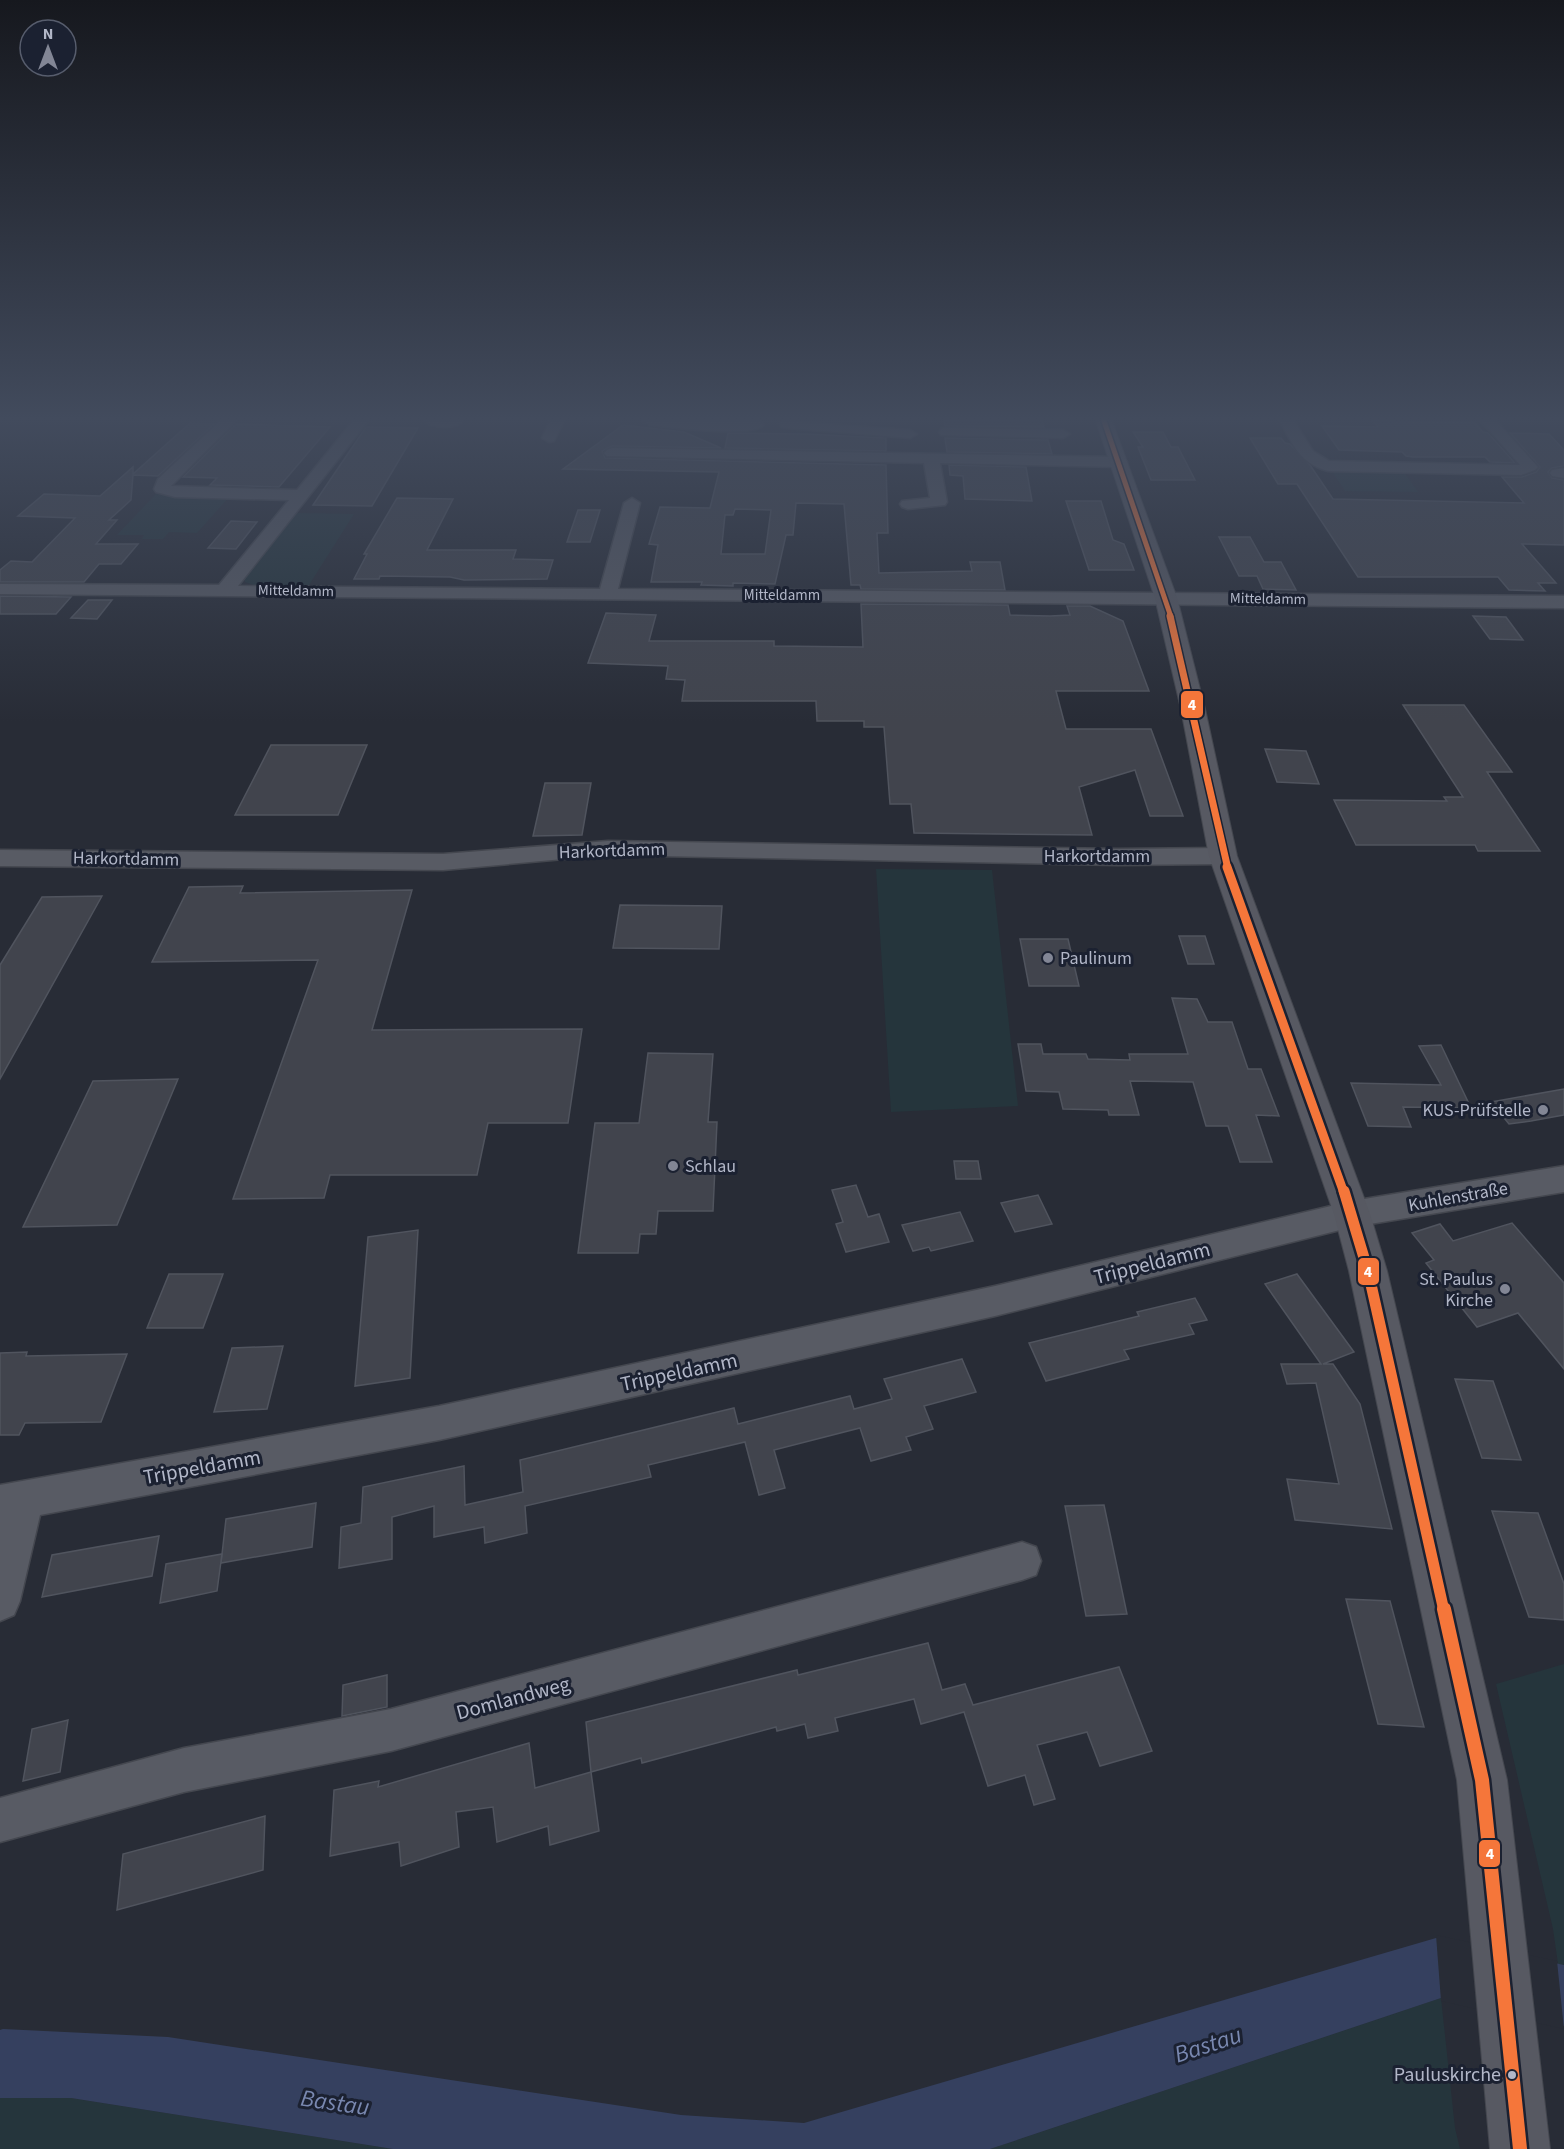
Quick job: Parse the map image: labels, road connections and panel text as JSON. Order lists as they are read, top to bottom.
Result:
{
  "streets": {
    "street": [
      "Mitteldamm",
      "Harkortdamm",
      "Kuhlenstraße",
      "Trippeldamm",
      "Domlandweg"
    ]
  },
  "crossings": [
    ["Kuhlenstraße", "Trippeldamm"]
  ],
  "water": ["Bastau"],
  "places": [
    "Paulinum",
    "KUS-Prüfstelle",
    "Schlau",
    "St. Paulus Kirche",
    "Pauluskirche"
  ],
  "lines": ["transit line 4"],
  "north": "top"
}
